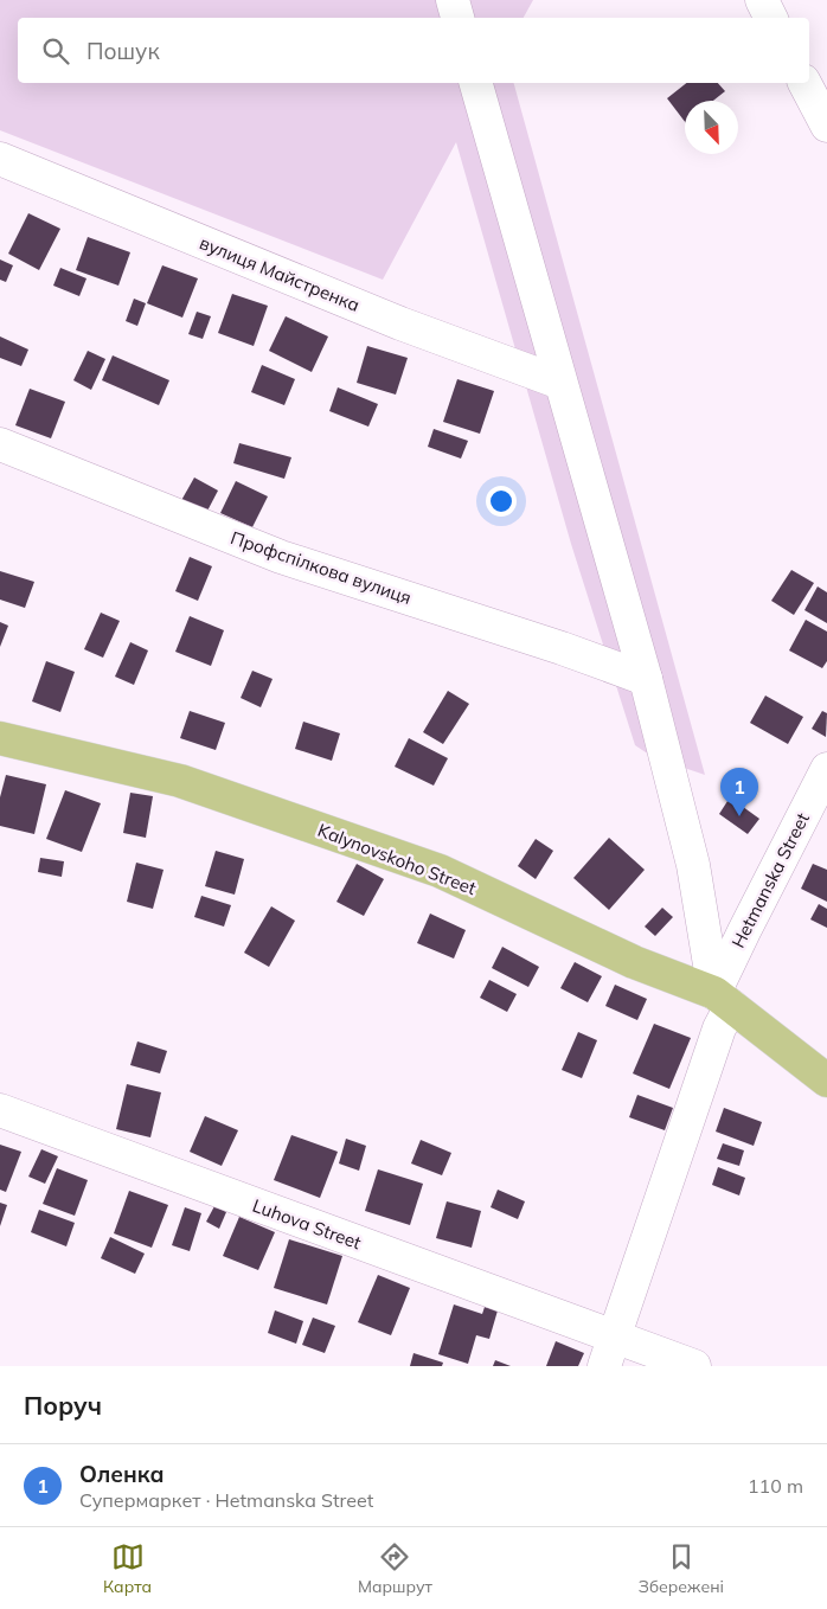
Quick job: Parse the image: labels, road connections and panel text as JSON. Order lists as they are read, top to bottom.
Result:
{
  "streets": {
    "main road": ["Kalynovskoho Street"],
    "street": [
      "вулиця Майстренка",
      "Профспілкова вулиця",
      "Hetmanska Street",
      "Luhova Street"
    ]
  },
  "crossings": [
    ["Kalynovskoho Street", "Hetmanska Street"],
    ["Hetmanska Street", "Luhova Street"]
  ],
  "north": "bottom right",
  "page": {
    "search": "Пошук",
    "pins": "1",
    "heading": "Поруч",
    "list": [
      {
        "mark": "1",
        "name": "Оленка",
        "note": "Супермаркет · Hetmanska Street",
        "value": "110 m"
      }
    ],
    "nav": ["Карта", "Маршрут", "Збережені"]
  }
}
